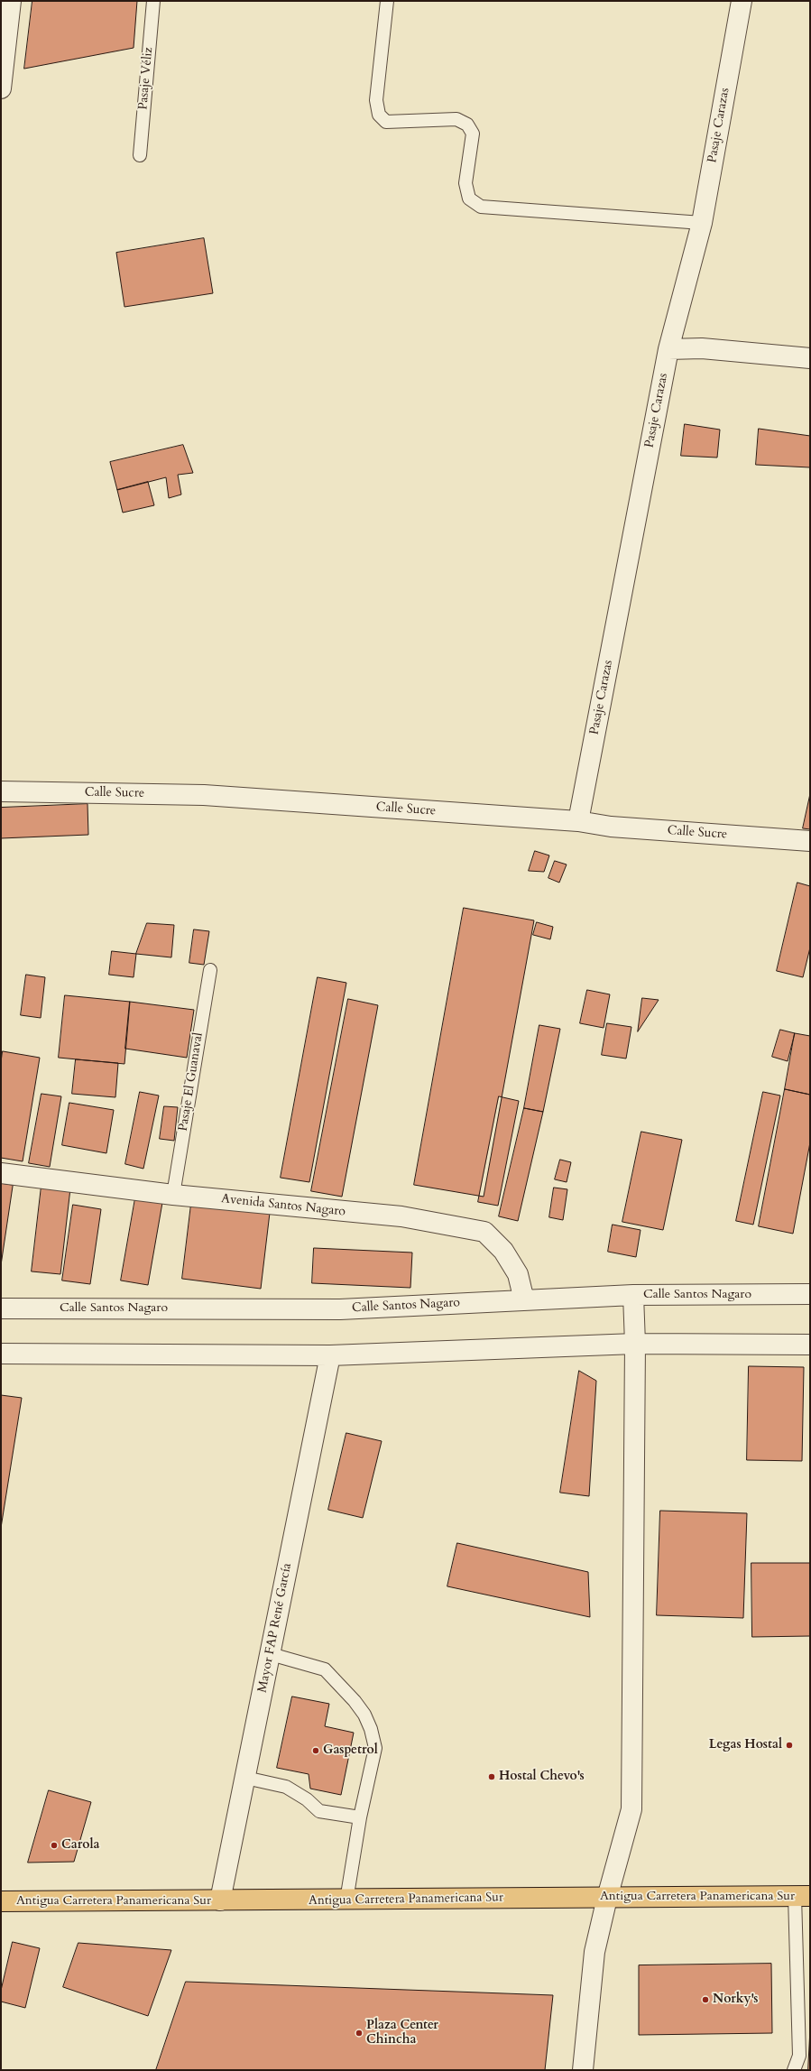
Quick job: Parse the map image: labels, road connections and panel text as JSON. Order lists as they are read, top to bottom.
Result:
{
  "streets": {
    "highway": ["Antigua Carretera Panamericana Sur"],
    "street": [
      "Pasaje Carazas",
      "Calle Sucre",
      "Avenida Santos Nagaro",
      "Calle Santos Nagaro",
      "Mayor FAP René García"
    ],
    "lane": ["Pasaje Véliz", "Pasaje El Guanaval"]
  },
  "crossings": [
    ["Pasaje Carazas", "Calle Sucre"],
    ["Pasaje El Guanaval", "Avenida Santos Nagaro"],
    ["Avenida Santos Nagaro", "Calle Santos Nagaro"],
    ["Mayor FAP René García", "Antigua Carretera Panamericana Sur"]
  ],
  "places": [
    "Legas Hostal",
    "Gaspetrol",
    "Hostal Chevo's",
    "Carola",
    "Norky's",
    "Plaza Center Chincha"
  ]
}
